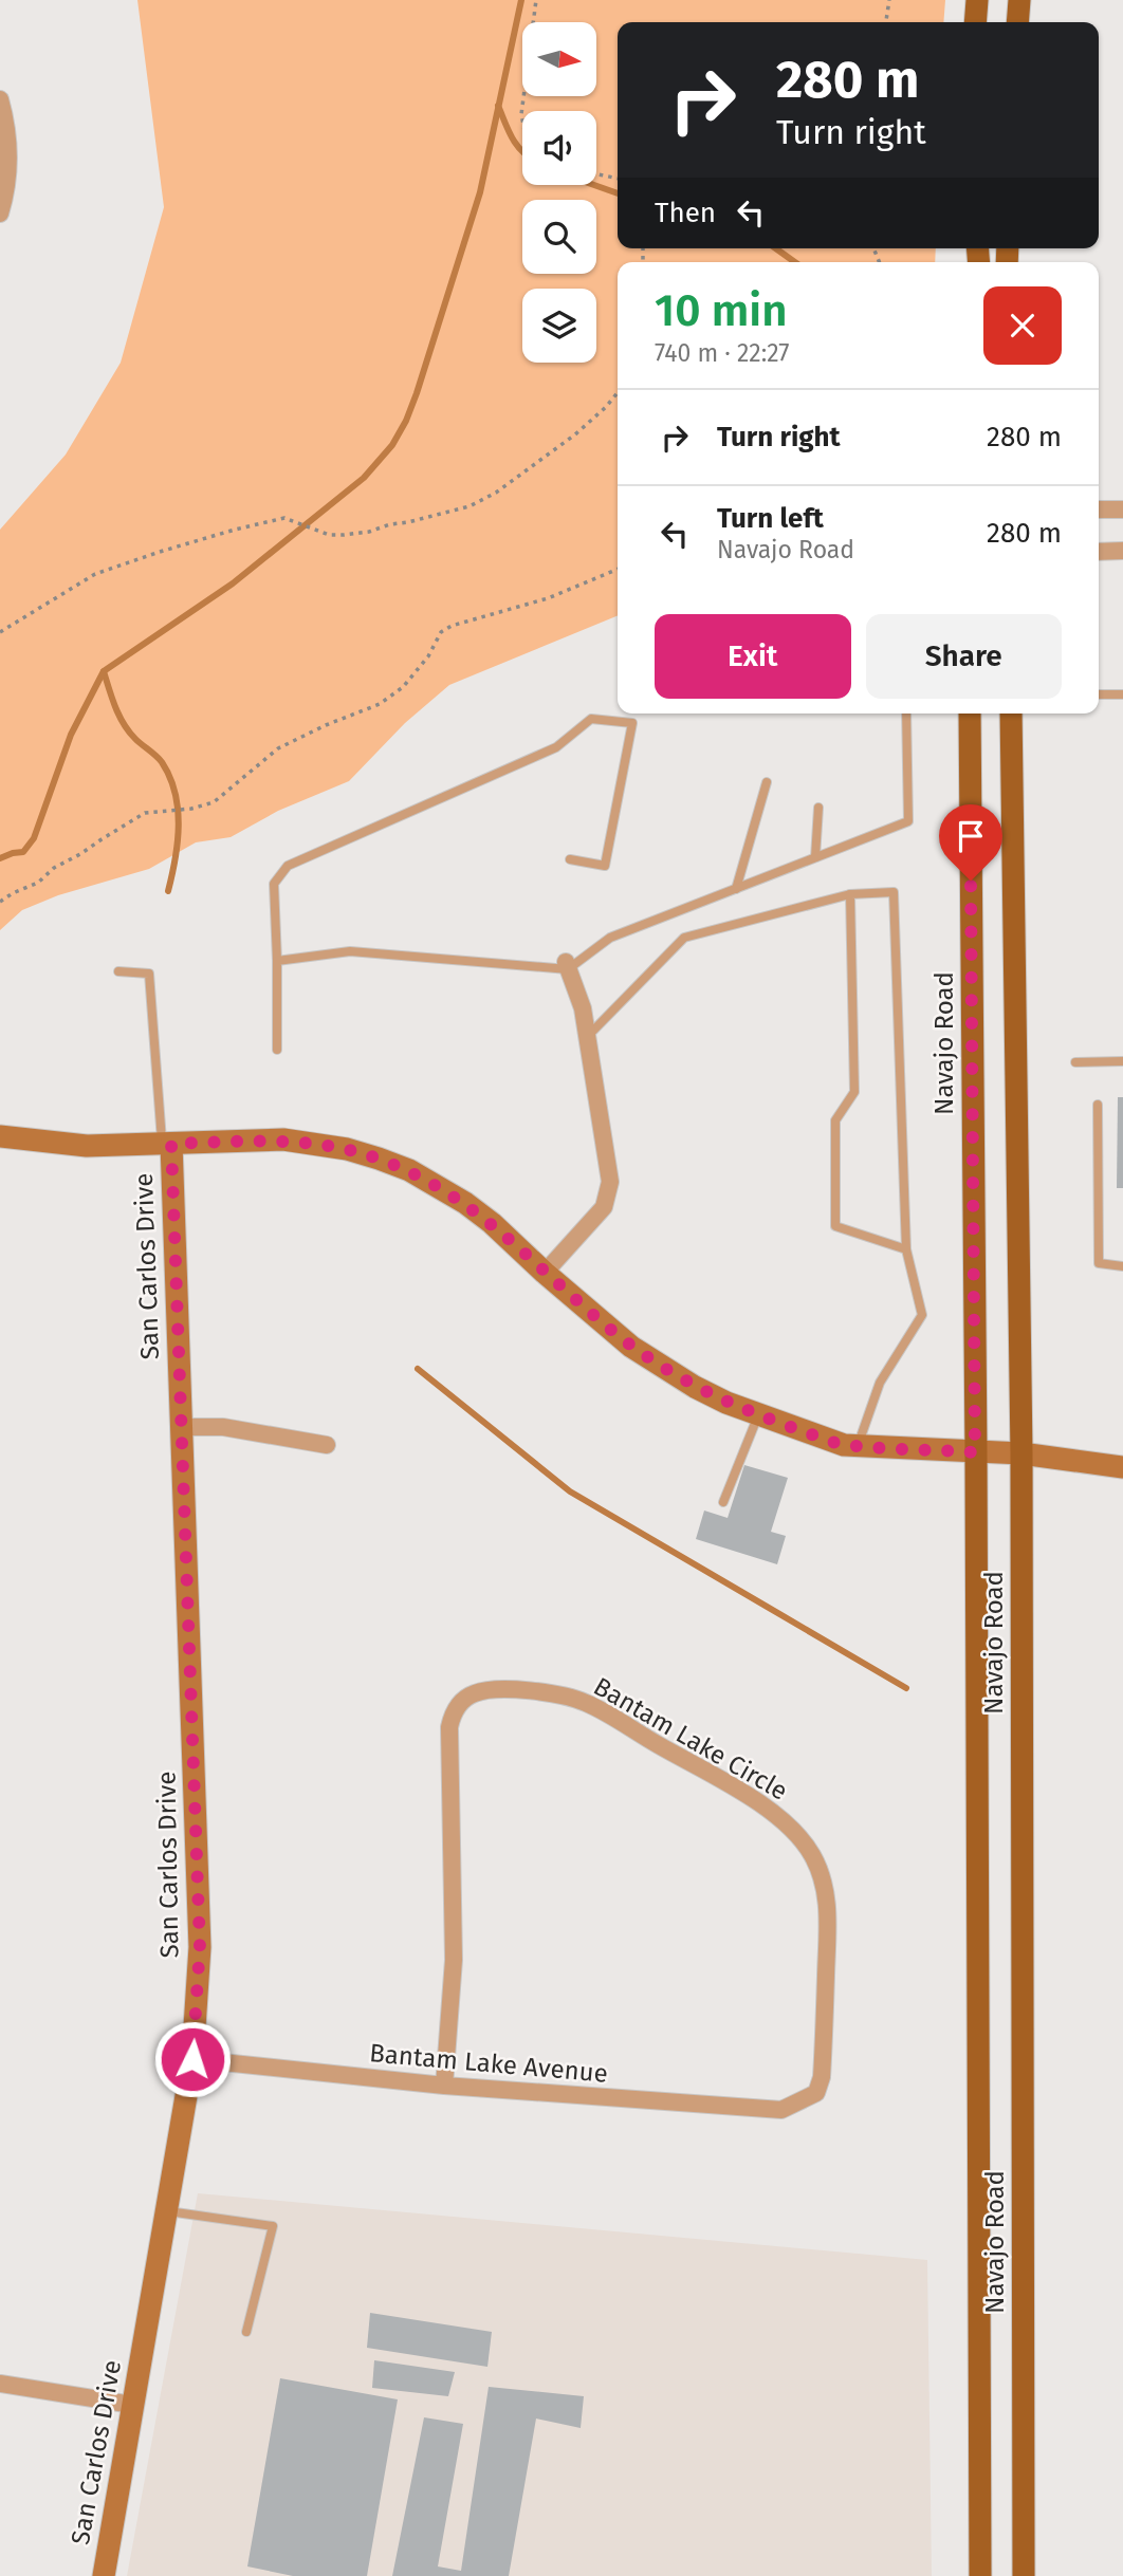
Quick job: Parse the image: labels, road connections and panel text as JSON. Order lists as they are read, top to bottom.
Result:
{
  "streets": {
    "main road": ["Navajo Road"],
    "street": ["San Carlos Drive", "Bantam Lake Circle", "Bantam Lake Avenue"]
  },
  "crossings": [
    ["San Carlos Drive", "Bantam Lake Avenue"],
    ["Bantam Lake Circle", "Bantam Lake Avenue"]
  ],
  "north": "right",
  "page": {
    "turn": ["280 m", "Turn right"],
    "then": "Then",
    "heading": ["10 min", "740 m · 22:27"],
    "list": [
      {
        "name": "Turn right",
        "value": "280 m"
      },
      {
        "name": "Turn left",
        "note": "Navajo Road",
        "value": "280 m"
      }
    ],
    "buttons": ["Exit", "Share"]
  }
}
